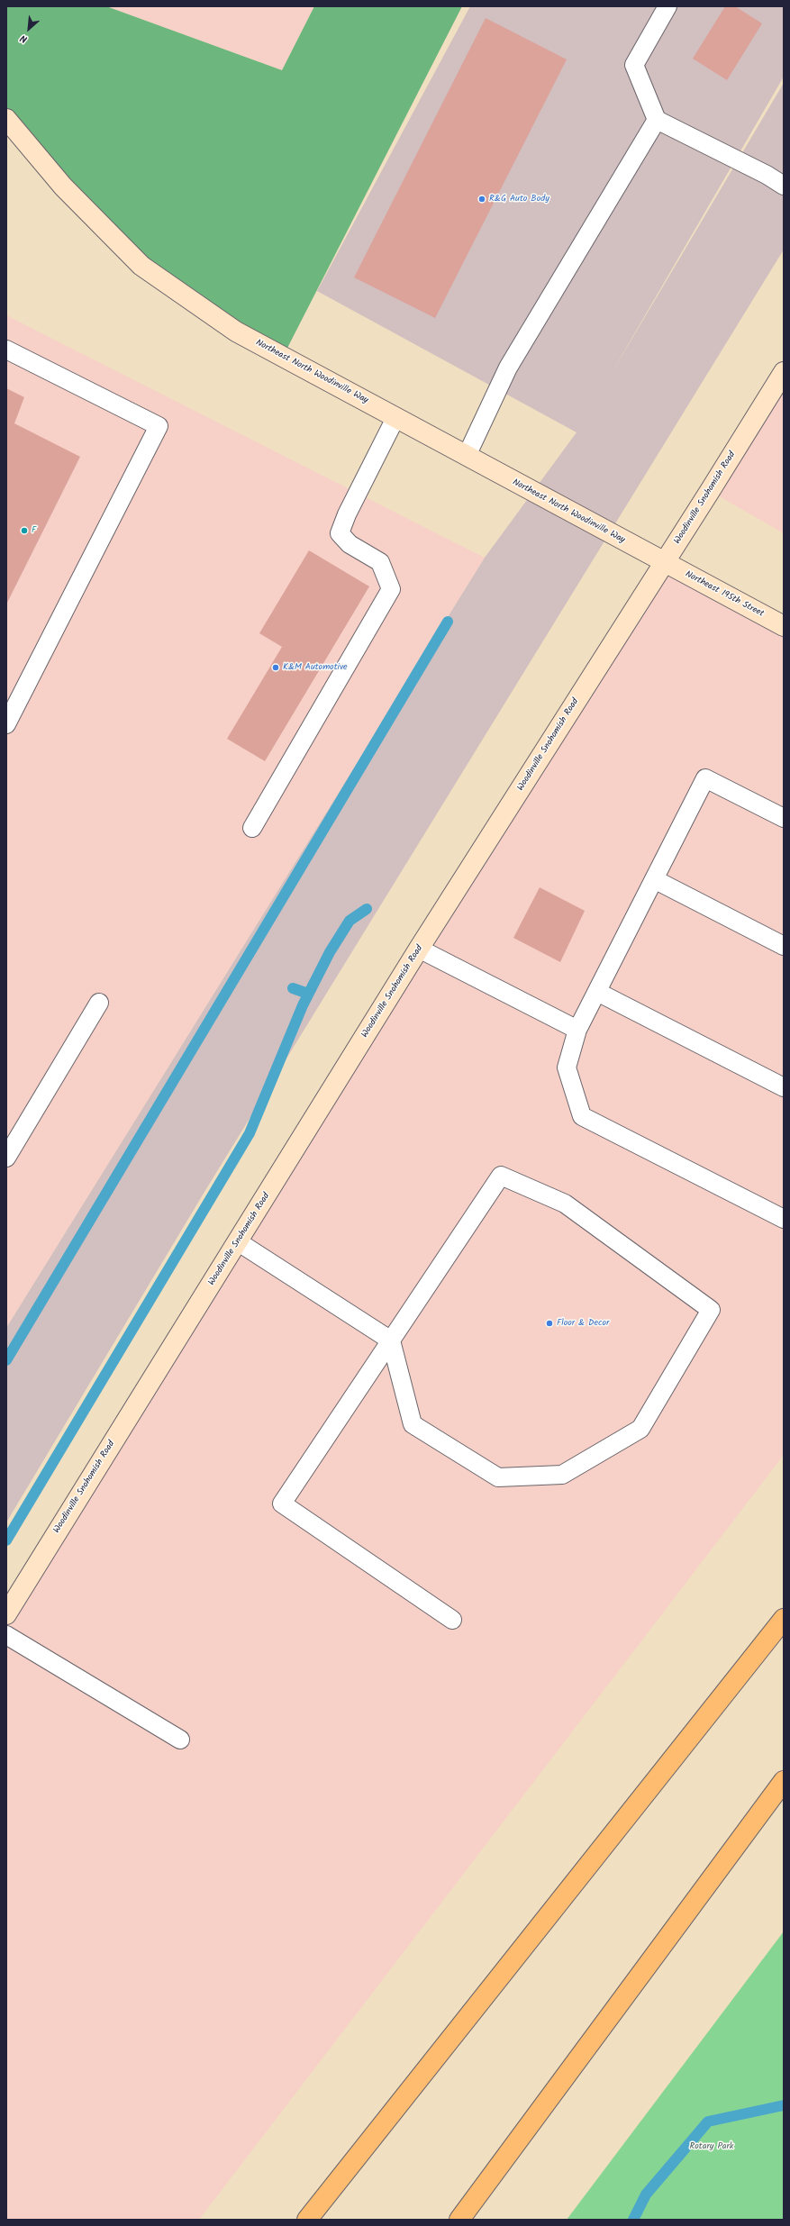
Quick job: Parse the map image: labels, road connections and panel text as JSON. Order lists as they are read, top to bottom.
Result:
{
  "streets": {
    "main road": ["Northeast North Woodinville Way", "Woodinville Snohomish Road", "Northeast 195th Street"]
  },
  "crossings": [
    ["Northeast North Woodinville Way", "Woodinville Snohomish Road"],
    ["Northeast North Woodinville Way", "Northeast 195th Street"],
    ["Woodinville Snohomish Road", "Northeast 195th Street"]
  ],
  "parks": ["Rotary Park"],
  "places": [
    "R&G Auto Body",
    "F",
    "K&M Automotive",
    "Floor & Decor"
  ],
  "north": "bottom left"
}
